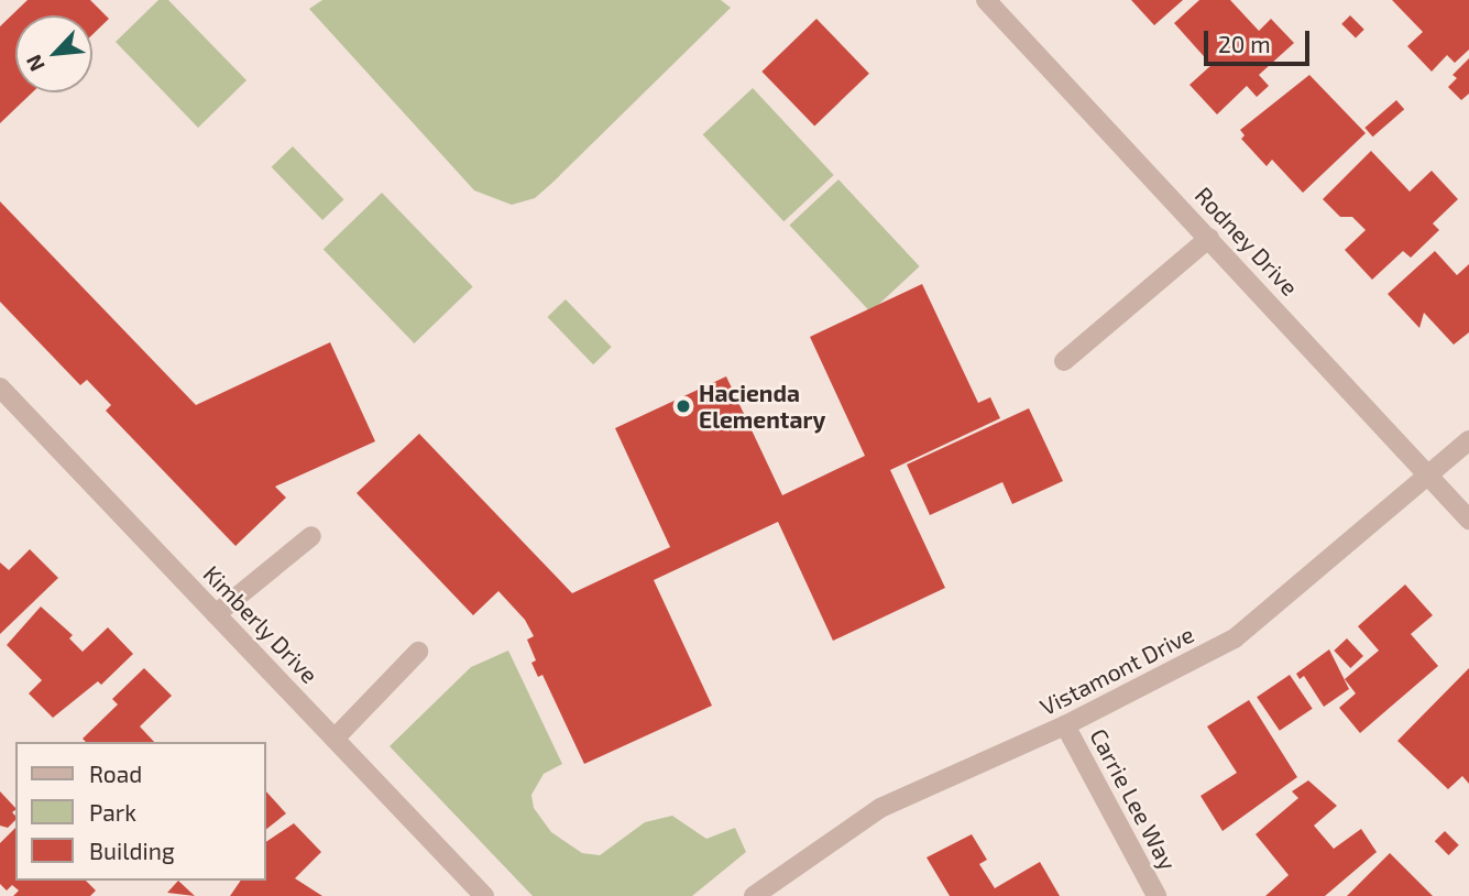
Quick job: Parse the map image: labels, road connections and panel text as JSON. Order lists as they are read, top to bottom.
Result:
{
  "streets": {
    "street": [
      "Rodney Drive",
      "Kimberly Drive",
      "Vistamont Drive",
      "Carrie Lee Way"
    ]
  },
  "crossings": [
    ["Rodney Drive", "Vistamont Drive"],
    ["Vistamont Drive", "Carrie Lee Way"]
  ],
  "places": ["Hacienda Elementary"],
  "legend": ["Road", "Park", "Building"],
  "scale_bar": "20 m",
  "north": "bottom left"
}
